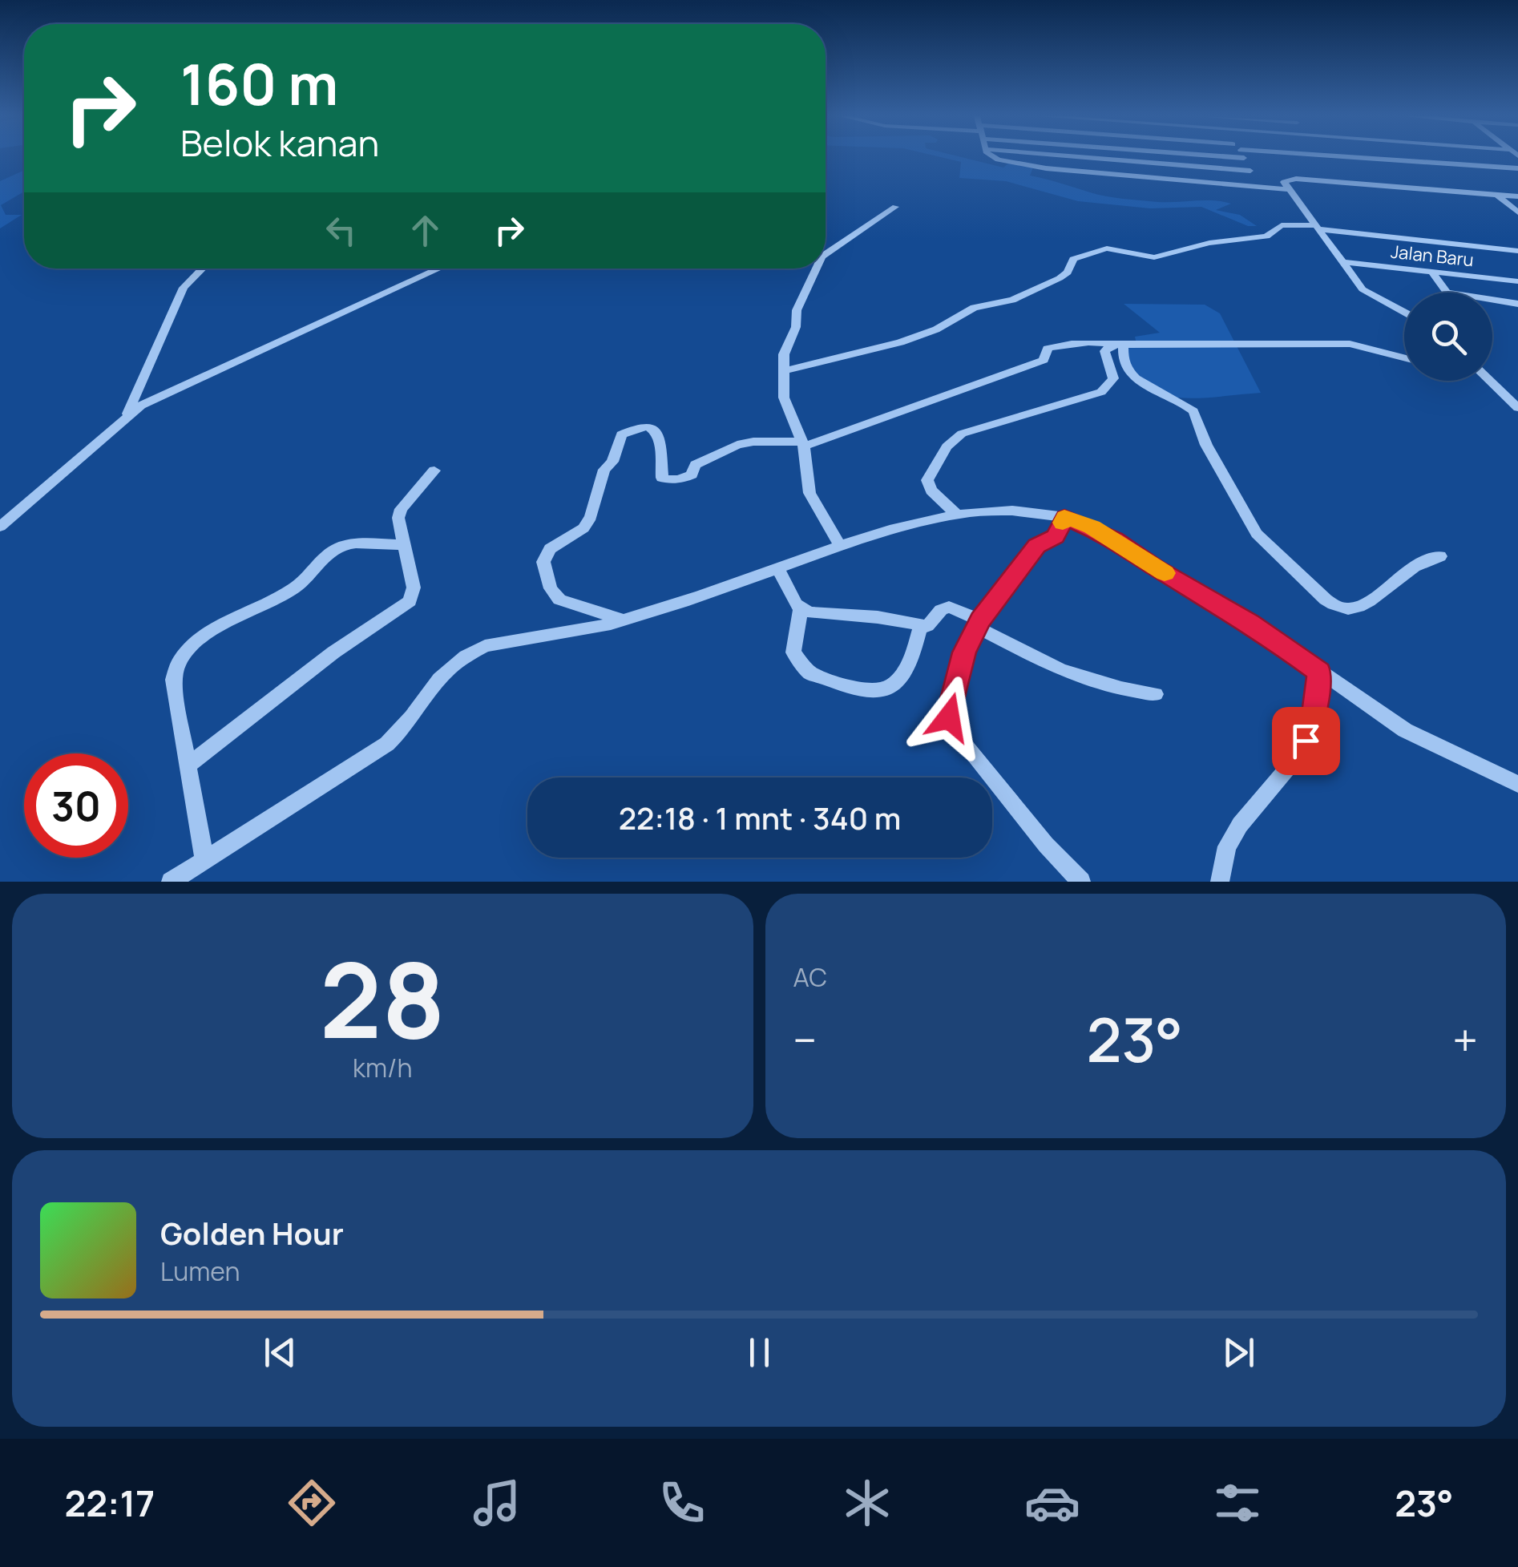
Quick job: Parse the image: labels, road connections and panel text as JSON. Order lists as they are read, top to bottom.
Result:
{
  "streets": {
    "street": ["Jalan Baru"]
  },
  "page": {
    "turn": ["160 m", "Belok kanan"],
    "limit": "30",
    "trip": "22:18 · 1 mnt · 340 m",
    "tile": [
      ["28", "km/h"],
      "AC"
    ],
    "heat": ["−", "23°", "+"],
    "song": ["Golden Hour", "Lumen"],
    "tabs": ["22:17", "23°"]
  }
}
